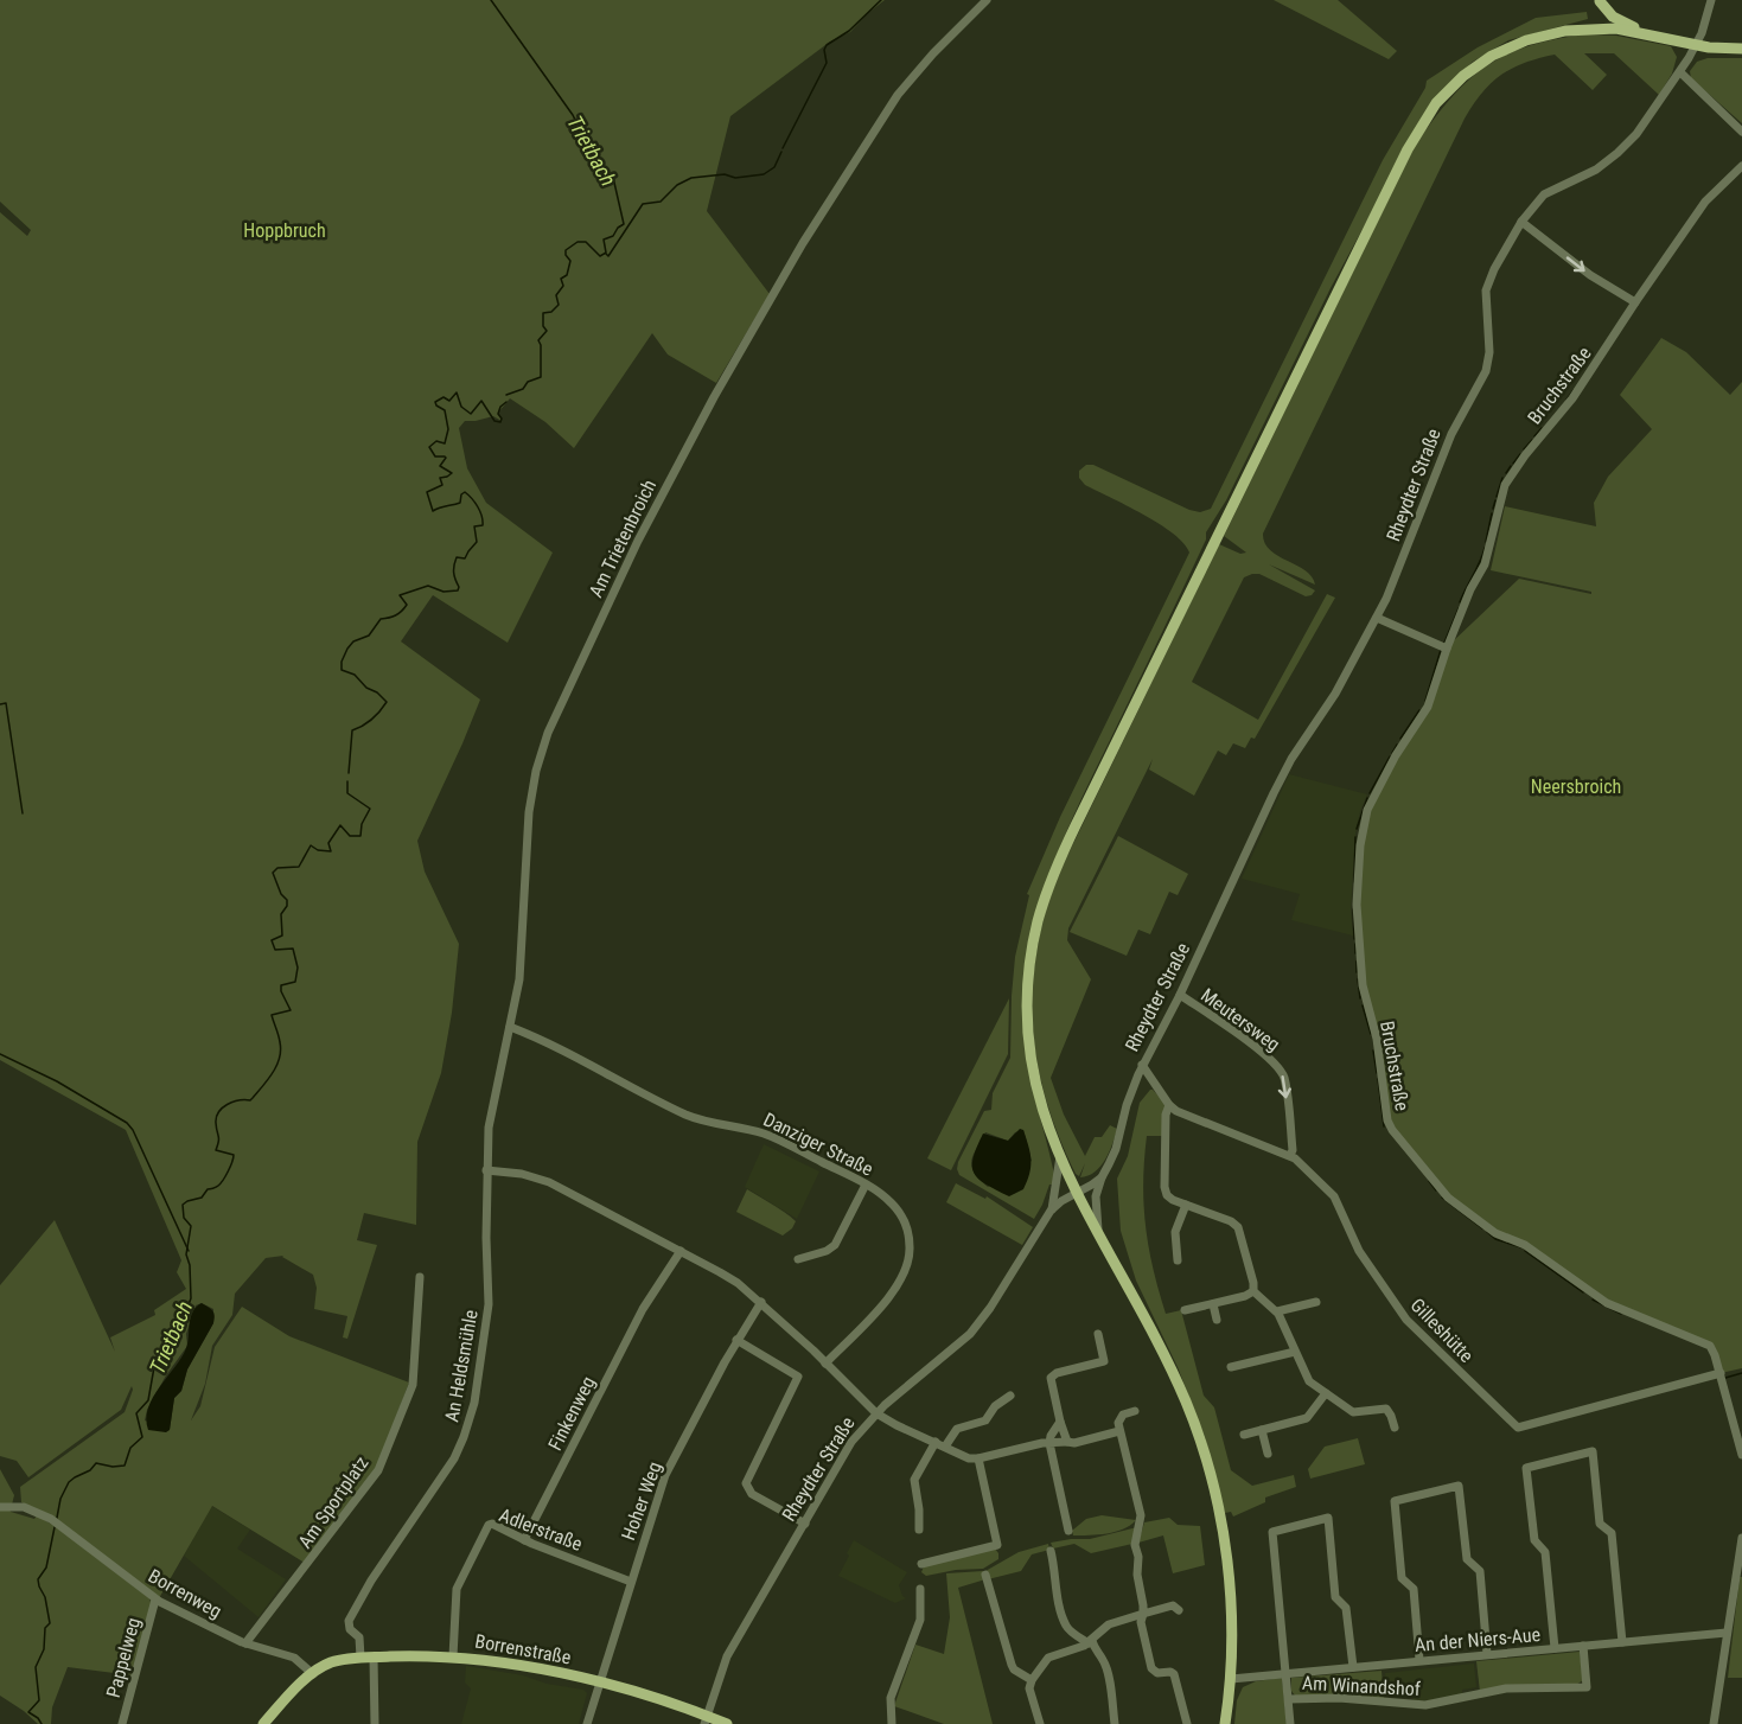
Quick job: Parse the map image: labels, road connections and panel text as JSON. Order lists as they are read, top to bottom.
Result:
{
  "streets": {
    "main road": ["Borrenstraße"],
    "street": [
      "Bruchstraße",
      "Rheydter Straße",
      "Am Trietenbroich",
      "Meutersweg",
      "Danziger Straße",
      "Gilleshütte",
      "An Heldsmühle",
      "Finkenweg",
      "Hoher Weg",
      "Am Sportplatz",
      "Adlerstraße",
      "Borrenweg",
      "An der Niers-Aue",
      "Pappelweg",
      "Am Winandshof"
    ]
  },
  "crossings": [
    ["Bruchstraße", "Gilleshütte"],
    ["Rheydter Straße", "Meutersweg"],
    ["Rheydter Straße", "Gilleshütte"],
    ["Rheydter Straße", "Borrenstraße"],
    ["Am Trietenbroich", "Danziger Straße"],
    ["Am Trietenbroich", "An Heldsmühle"],
    ["Meutersweg", "Gilleshütte"],
    ["An Heldsmühle", "Borrenstraße"],
    ["Finkenweg", "Adlerstraße"],
    ["Hoher Weg", "Adlerstraße"],
    ["Hoher Weg", "Borrenstraße"],
    ["Am Sportplatz", "Borrenweg"],
    ["Adlerstraße", "Borrenstraße"],
    ["Borrenweg", "Borrenstraße"],
    ["Borrenweg", "Pappelweg"],
    ["An der Niers-Aue", "Am Winandshof"]
  ],
  "one_way": ["Meutersweg"],
  "water": ["Trietbach"],
  "parks": ["Hoppbruch", "Neersbroich"]
}
